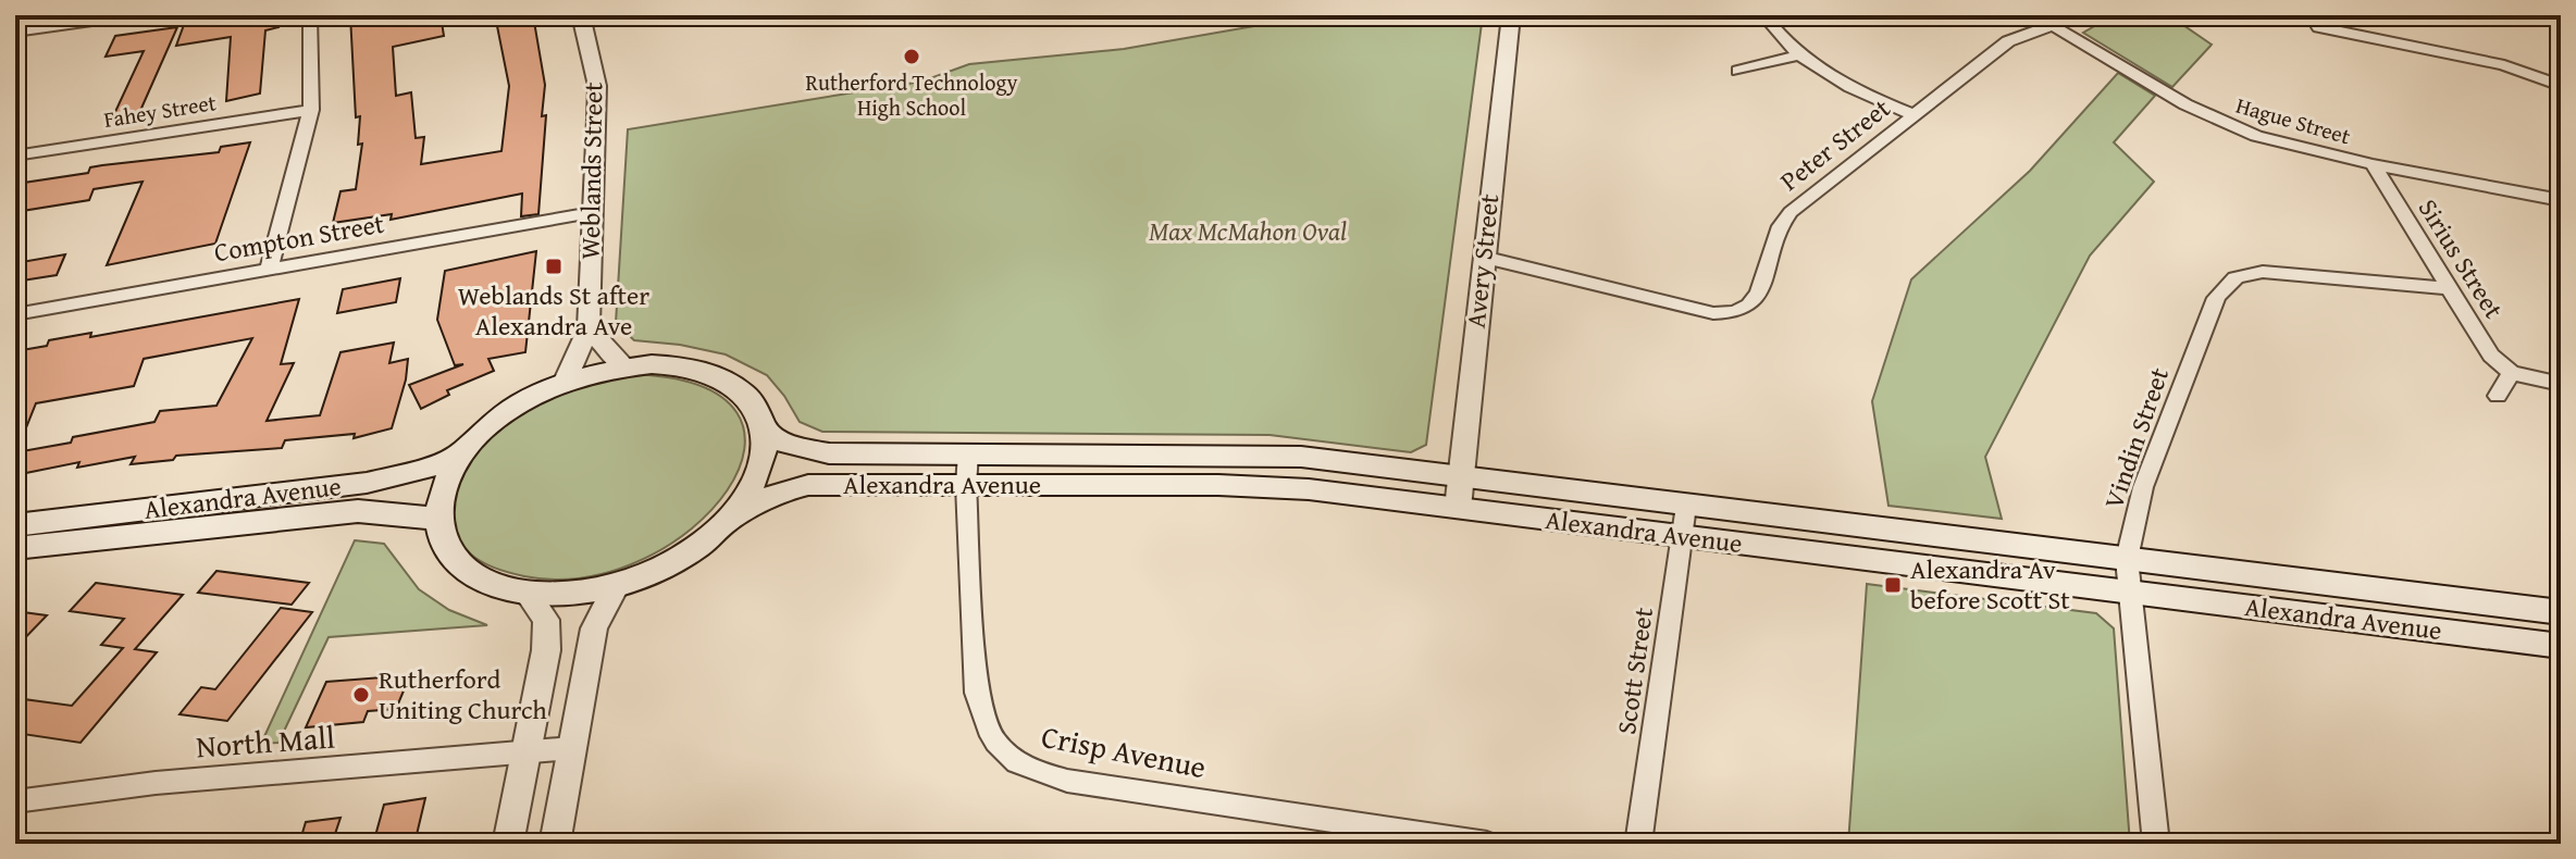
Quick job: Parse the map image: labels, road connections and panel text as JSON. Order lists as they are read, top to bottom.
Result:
{
  "streets": {
    "main road": ["Alexandra Avenue"],
    "street": [
      "Fahey Street",
      "Hague Street",
      "Peter Street",
      "Weblands Street",
      "Compton Street",
      "Sirius Street",
      "Avery Street",
      "Vindin Street",
      "Scott Street",
      "North Mall",
      "Crisp Avenue"
    ]
  },
  "crossings": [
    ["Hague Street", "Peter Street"],
    ["Hague Street", "Sirius Street"],
    ["Peter Street", "Avery Street"],
    ["Weblands Street", "Compton Street"],
    ["Weblands Street", "Alexandra Avenue"],
    ["Sirius Street", "Vindin Street"],
    ["Avery Street", "Alexandra Avenue"],
    ["Vindin Street", "Alexandra Avenue"],
    ["Alexandra Avenue", "Scott Street"],
    ["Alexandra Avenue", "Crisp Avenue"]
  ],
  "parks": ["Max McMahon Oval"],
  "places": {
    "other": ["Rutherford Technology High School", "Rutherford Uniting Church"],
    "transit": ["Weblands St after Alexandra Ave", "Alexandra Av before Scott St"]
  }
}
